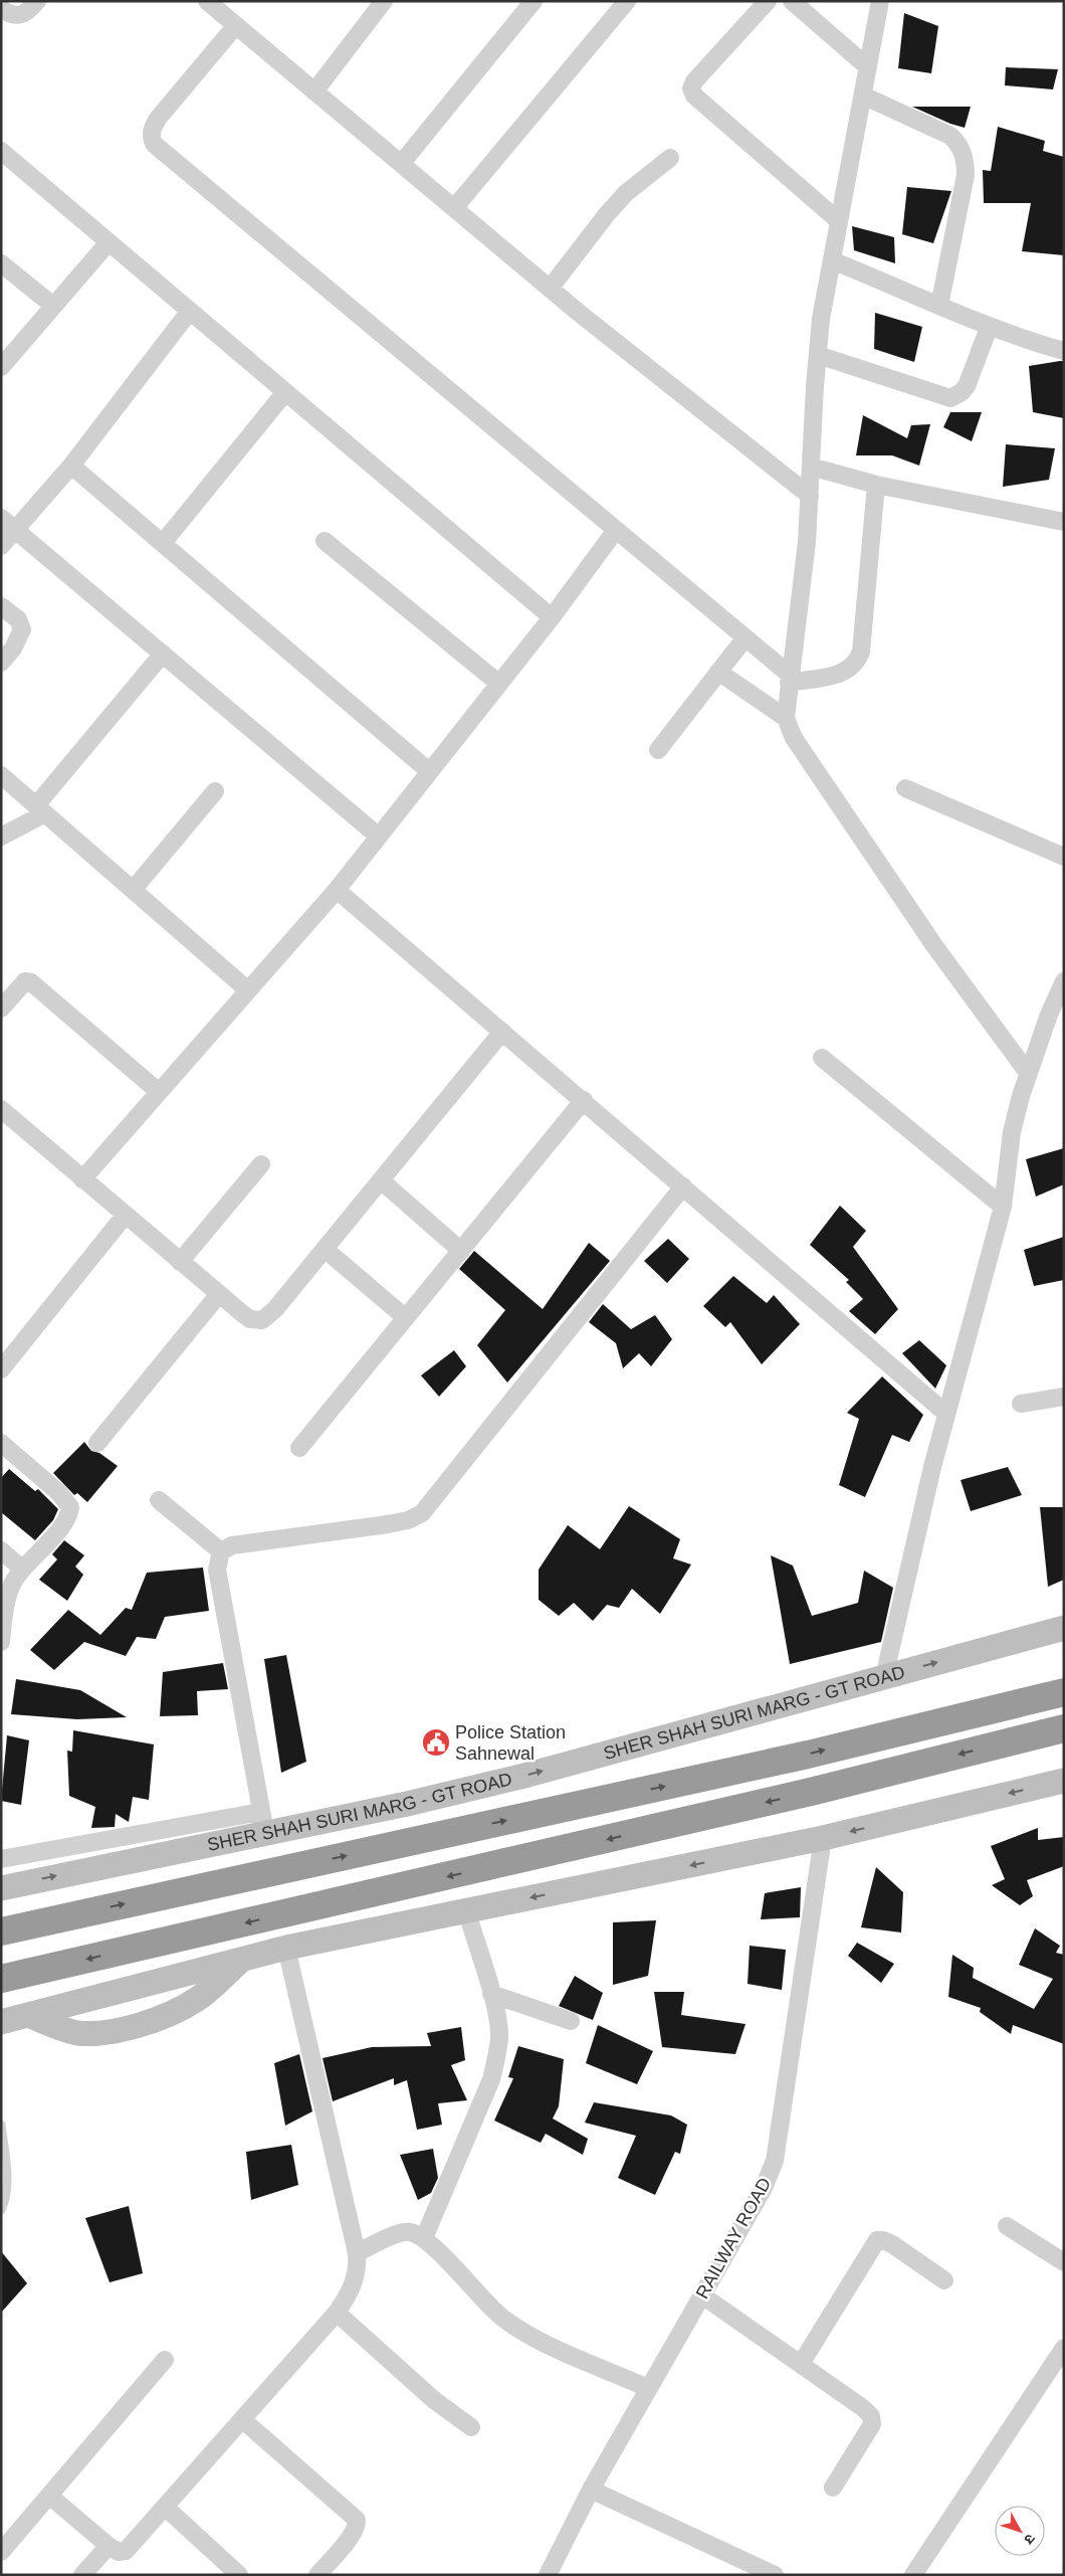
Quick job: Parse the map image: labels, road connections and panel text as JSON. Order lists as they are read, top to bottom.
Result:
{
  "streets": {
    "street": ["SHER SHAH SURI MARG - GT ROAD", "RAILWAY ROAD"]
  },
  "places": {
    "public building": ["Police Station Sahnewal"]
  },
  "north": "bottom right"
}
